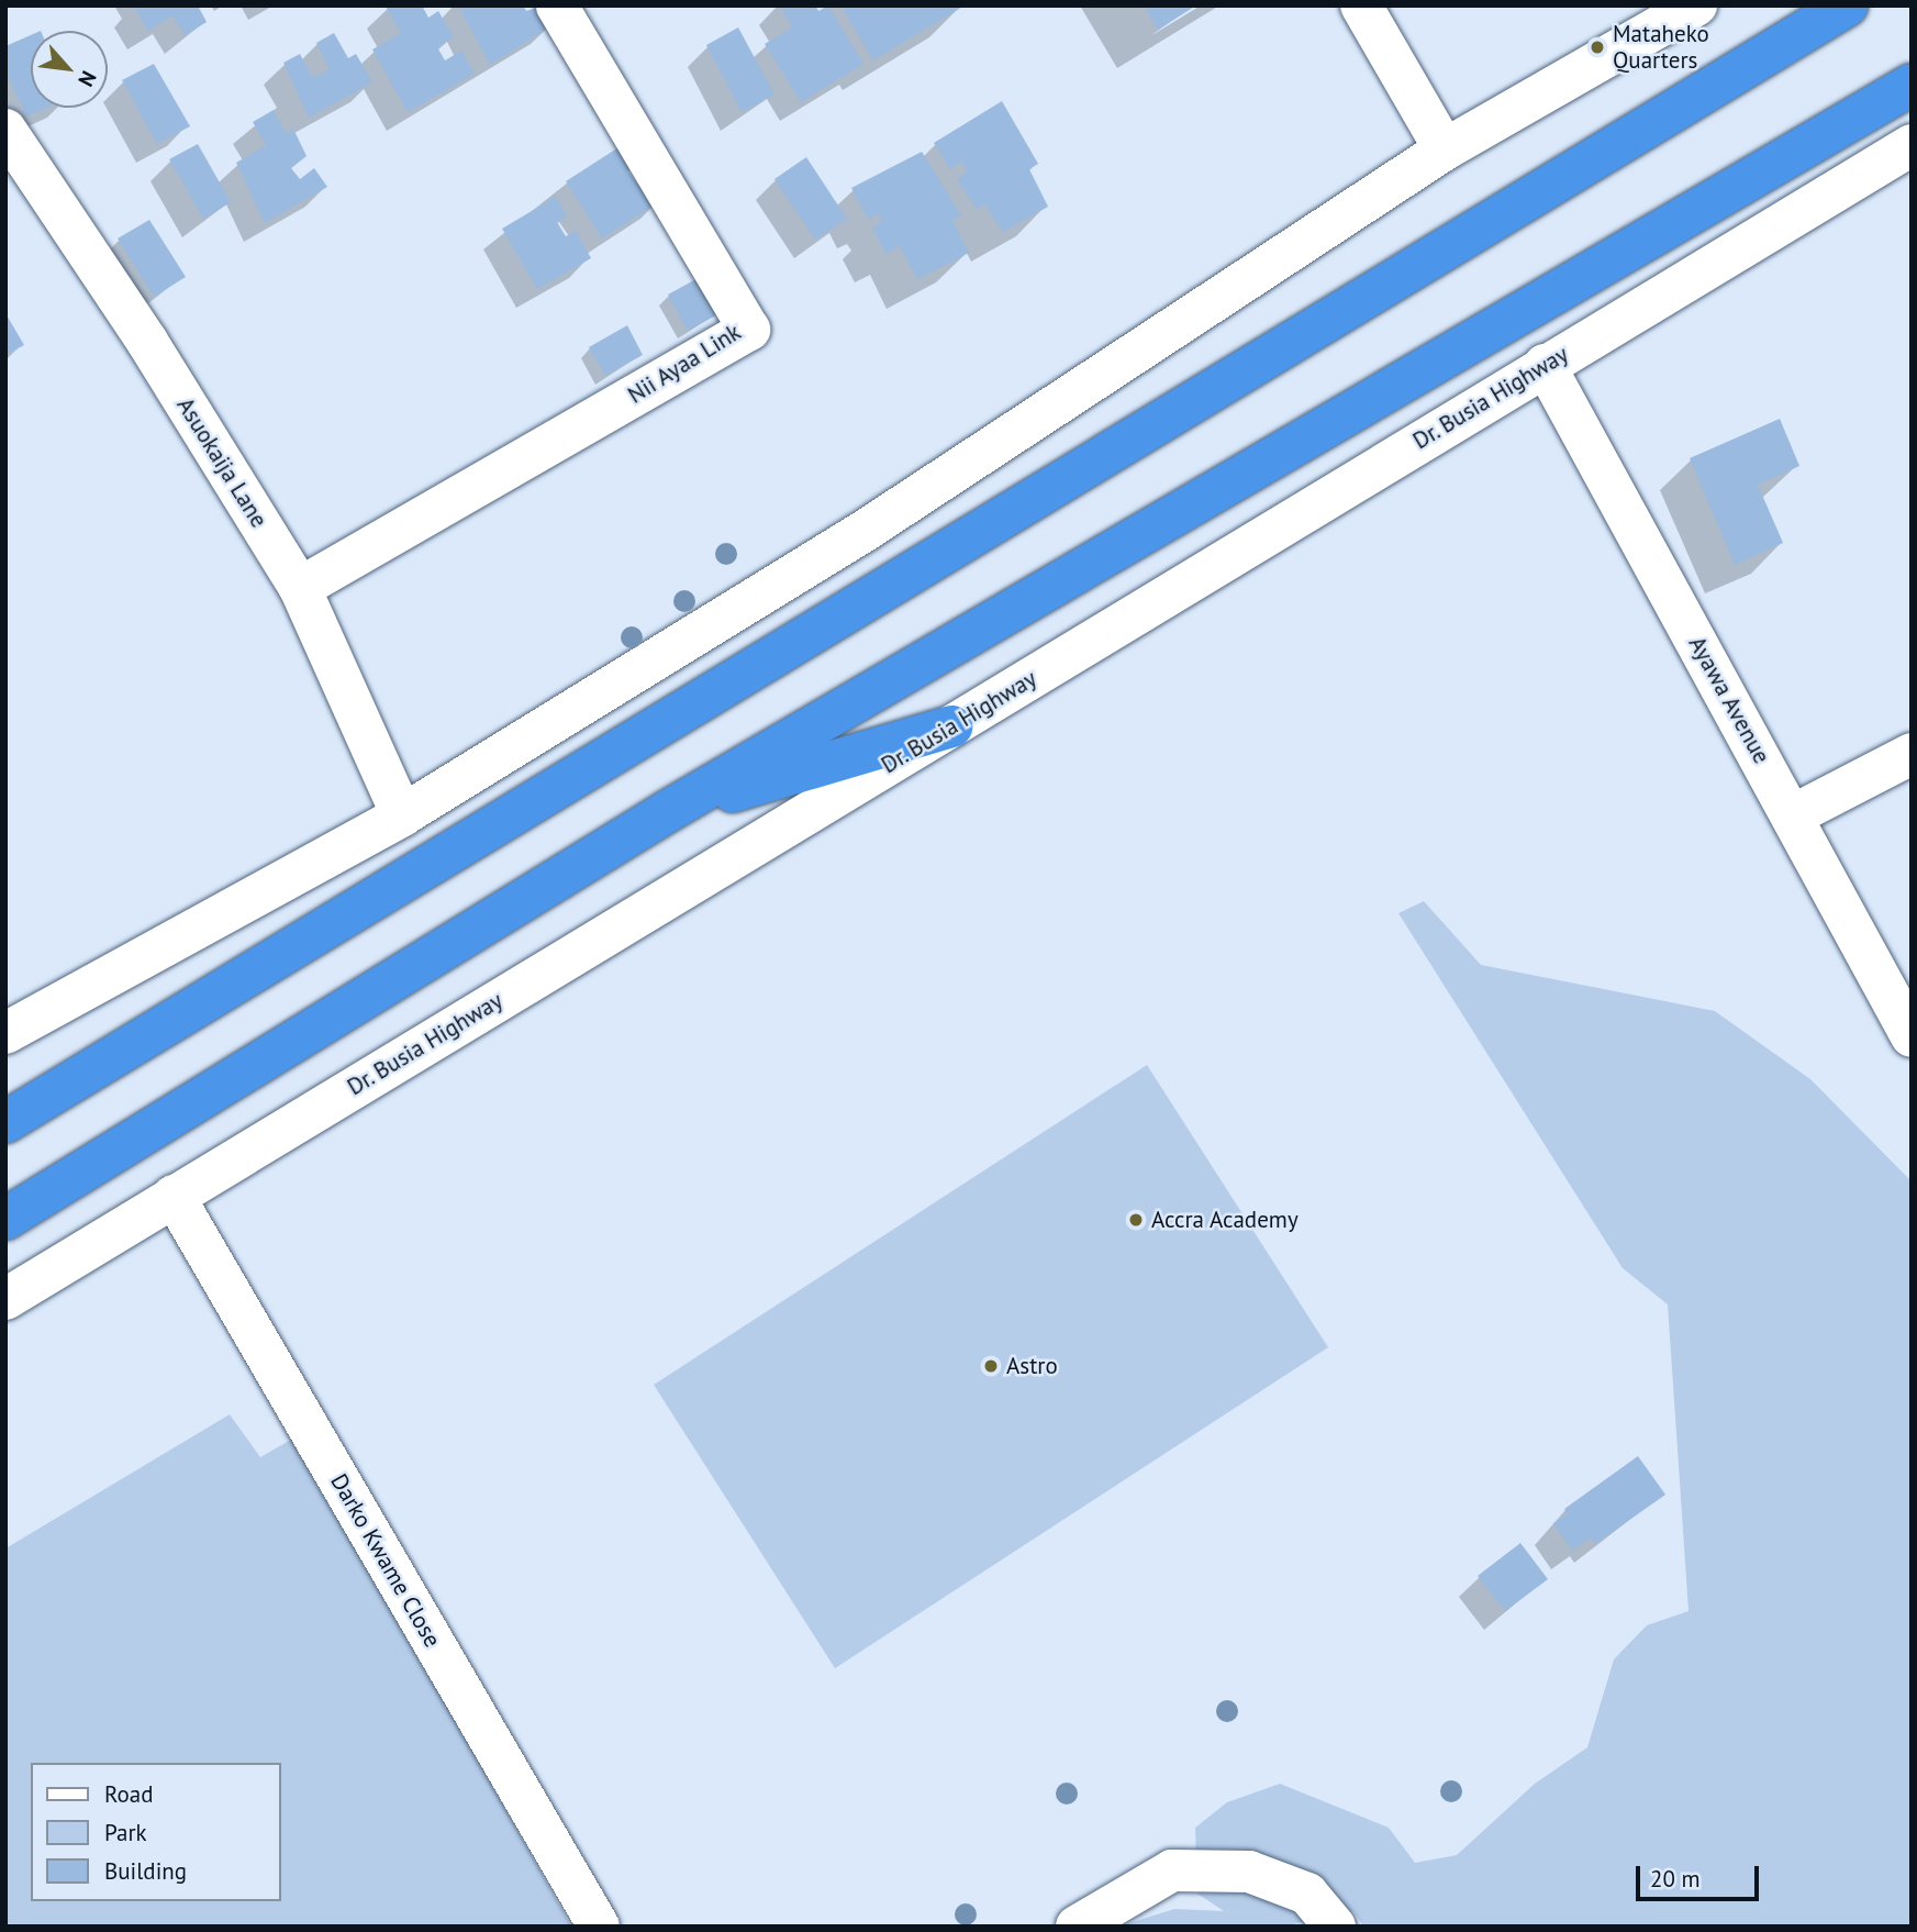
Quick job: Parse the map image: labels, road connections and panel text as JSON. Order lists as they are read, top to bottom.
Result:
{
  "streets": {
    "street": [
      "Nii Ayaa Link",
      "Dr. Busia Highway",
      "Asuokaija Lane",
      "Ayawa Avenue",
      "Darko Kwame Close"
    ]
  },
  "crossings": [
    ["Nii Ayaa Link", "Asuokaija Lane"],
    ["Dr. Busia Highway", "Ayawa Avenue"],
    ["Dr. Busia Highway", "Darko Kwame Close"]
  ],
  "places": ["Mataheko Quarters", "Accra Academy", "Astro"],
  "legend": ["Road", "Park", "Building"],
  "scale_bar": "20 m",
  "north": "bottom right"
}
